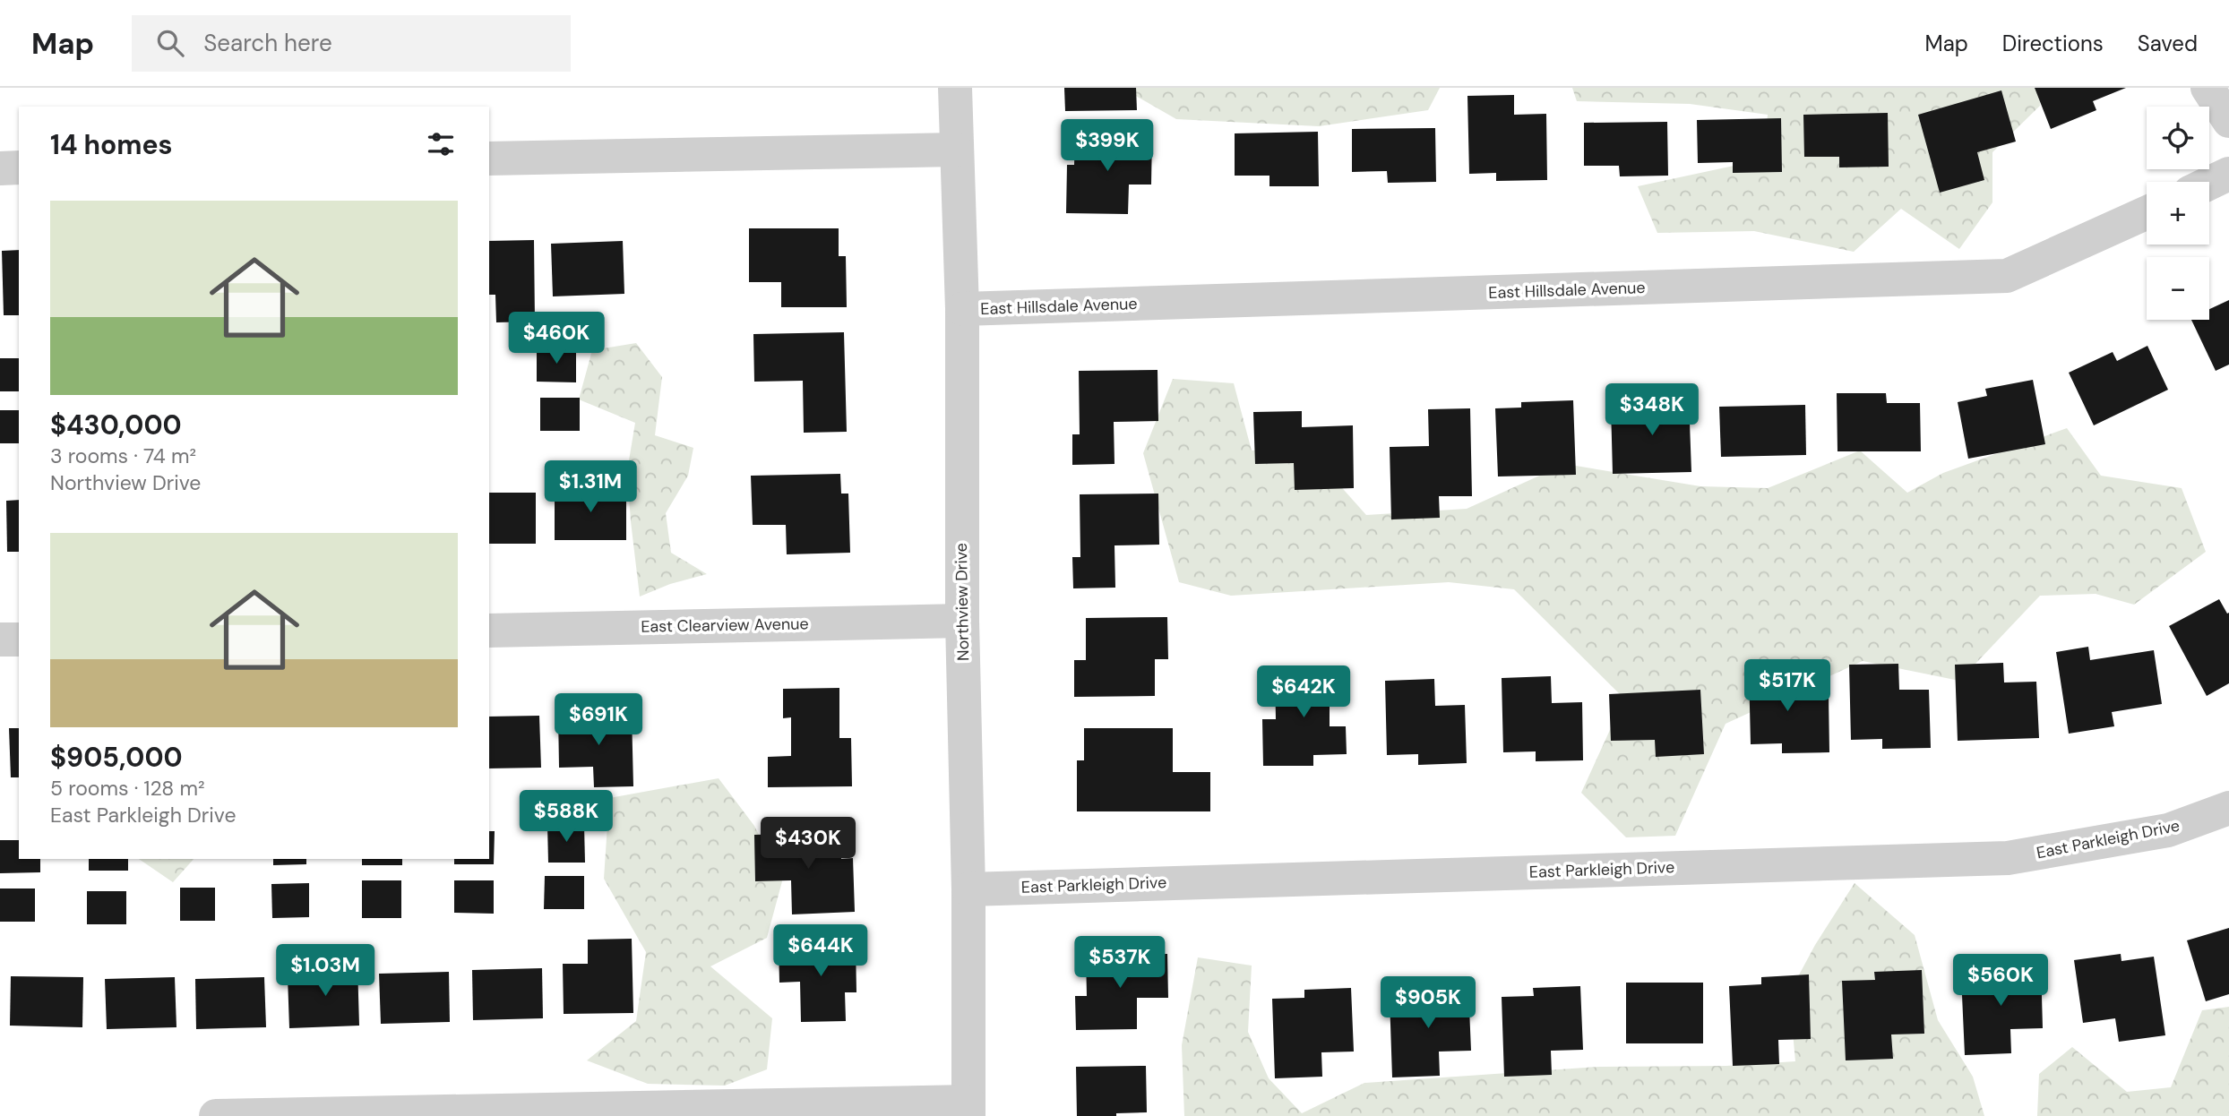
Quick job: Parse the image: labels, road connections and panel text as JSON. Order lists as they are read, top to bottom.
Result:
{
  "streets": {
    "street": [
      "East Hillsdale Avenue",
      "Northview Drive",
      "East Clearview Avenue",
      "East Parkleigh Drive"
    ]
  },
  "crossings": [
    ["East Hillsdale Avenue", "Northview Drive"],
    ["Northview Drive", "East Clearview Avenue"],
    ["Northview Drive", "East Parkleigh Drive"]
  ],
  "page": {
    "header": "Map",
    "search": "Search here",
    "nav": ["Map", "Directions", "Saved"],
    "map_buttons": ["+", "−"],
    "heading": "14 homes",
    "price": [
      "$399K",
      "$460K",
      "$348K",
      "$1.31M",
      "$517K",
      "$642K",
      "$691K",
      "$588K",
      "$430K",
      "$644K",
      "$537K",
      "$1.03M",
      "$560K",
      "$905K"
    ],
    "list": [
      {
        "name": "$430,000",
        "note": "3 rooms · 74 m² · Northview Drive"
      },
      {
        "name": "$905,000",
        "note": "5 rooms · 128 m² · East Parkleigh Drive"
      }
    ]
  }
}
